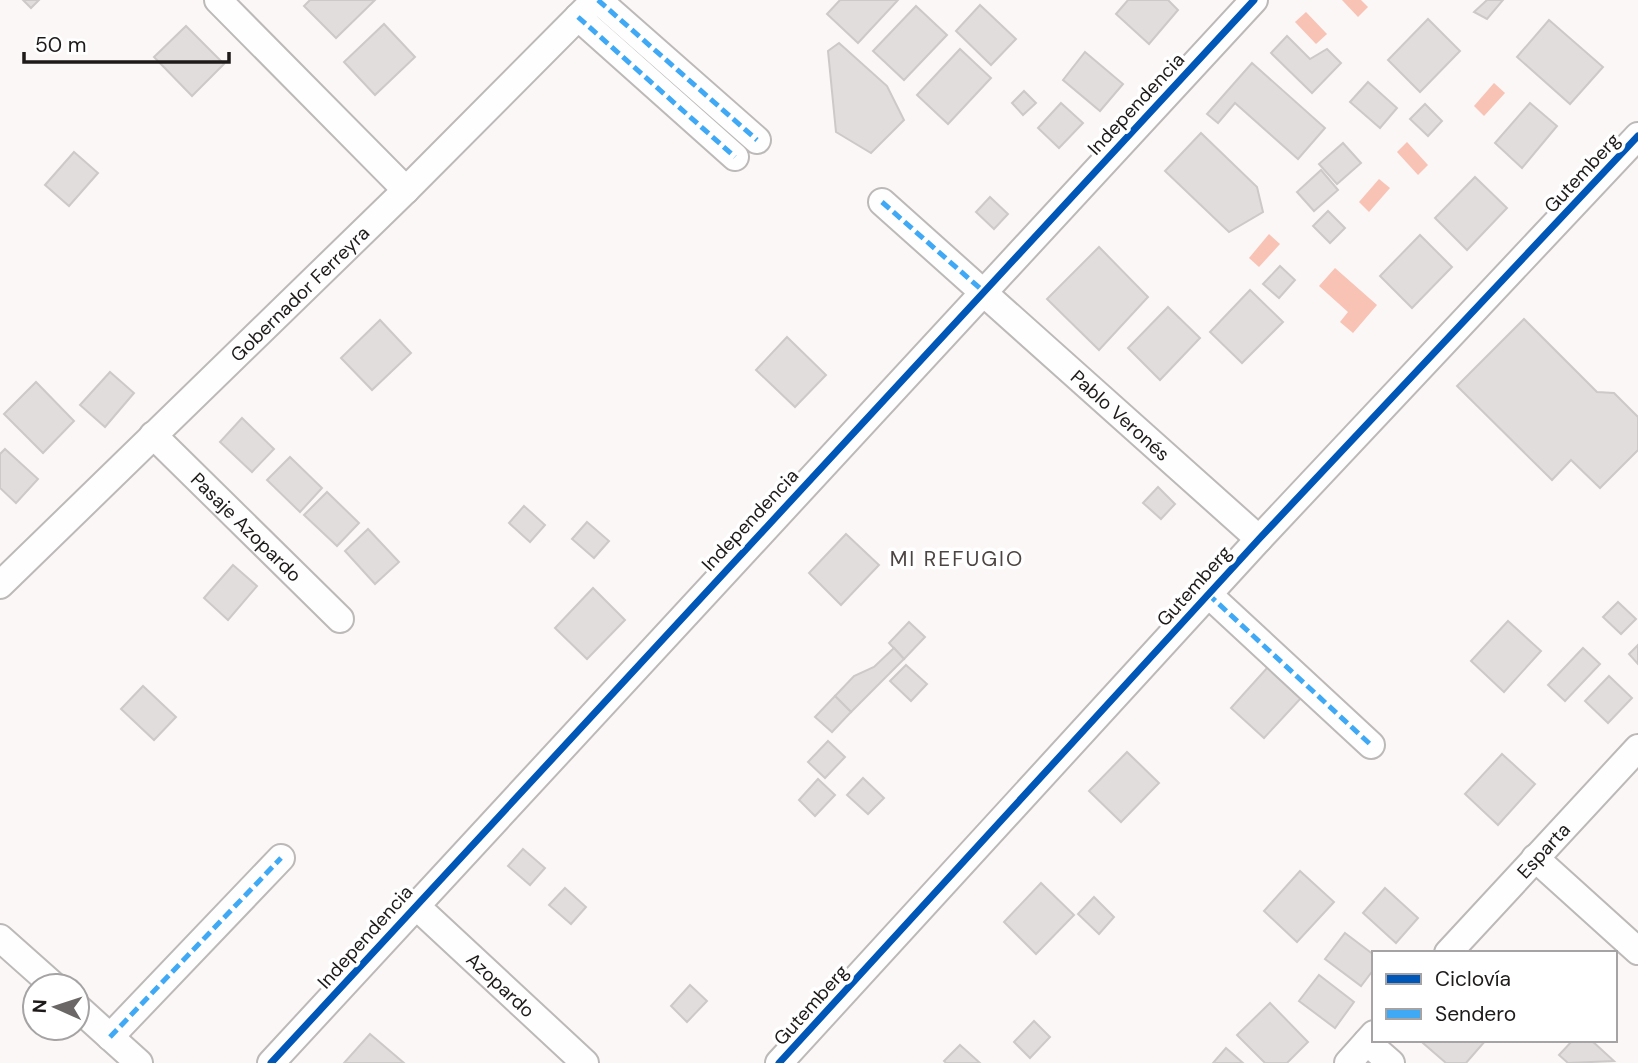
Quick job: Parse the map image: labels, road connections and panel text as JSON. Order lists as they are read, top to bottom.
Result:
{
  "streets": {
    "street": [
      "Independencia",
      "Gutemberg",
      "Gobernador Ferreyra",
      "Pablo Veronés",
      "Pasaje Azopardo",
      "Esparta",
      "Azopardo"
    ]
  },
  "crossings": [
    ["Independencia", "Pablo Veronés"],
    ["Independencia", "Azopardo"],
    ["Gutemberg", "Pablo Veronés"],
    ["Gobernador Ferreyra", "Pasaje Azopardo"]
  ],
  "districts": ["MI REFUGIO"],
  "legend": ["Ciclovía", "Sendero"],
  "scale_bar": "50 m",
  "north": "left"
}
